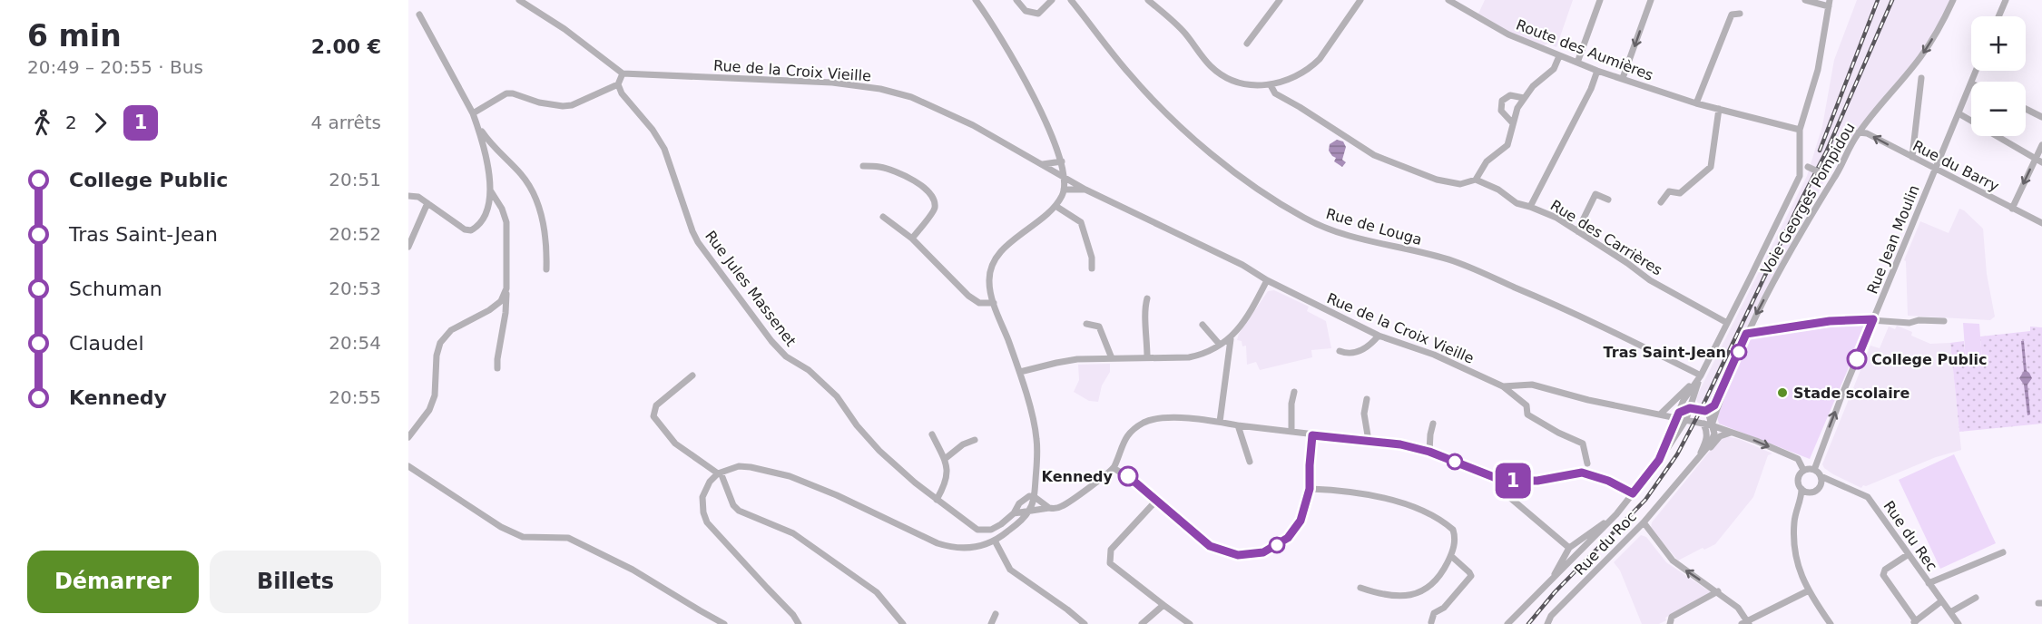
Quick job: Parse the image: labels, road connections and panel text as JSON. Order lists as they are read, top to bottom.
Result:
{
  "streets": {
    "street": [
      "Route des Aumières",
      "Rue de la Croix Vieille",
      "Rue du Barry",
      "Voie Georges Pompidou",
      "Rue de Louga",
      "Rue des Carrières",
      "Rue Jean Moulin",
      "Rue Jules Massenet",
      "Rue du Rec",
      "Rue du Roc"
    ]
  },
  "crossings": [
    ["Rue de la Croix Vieille", "Voie Georges Pompidou"],
    ["Rue de la Croix Vieille", "Rue du Roc"],
    ["Rue du Barry", "Voie Georges Pompidou"],
    ["Rue du Barry", "Rue Jean Moulin"],
    ["Voie Georges Pompidou", "Rue du Roc"],
    ["Rue Jean Moulin", "Rue du Rec"]
  ],
  "one_way": ["Rue Jean Moulin"],
  "places": [
    "Tras Saint-Jean",
    "College Public",
    "Stade scolaire",
    "Kennedy"
  ],
  "lines": ["bus line 1"],
  "page": {
    "heading": ["6 min", "20:49 – 20:55 · Bus", "2.00 €"],
    "on_map": "1",
    "map_buttons": ["+", "−"],
    "legs": ["2", "1", "4 arrêts"],
    "list": [
      {
        "name": "College Public",
        "value": "20:51"
      },
      {
        "name": "Tras Saint-Jean",
        "value": "20:52"
      },
      {
        "name": "Schuman",
        "value": "20:53"
      },
      {
        "name": "Claudel",
        "value": "20:54"
      },
      {
        "name": "Kennedy",
        "value": "20:55"
      }
    ],
    "buttons": ["Démarrer", "Billets"]
  }
}
